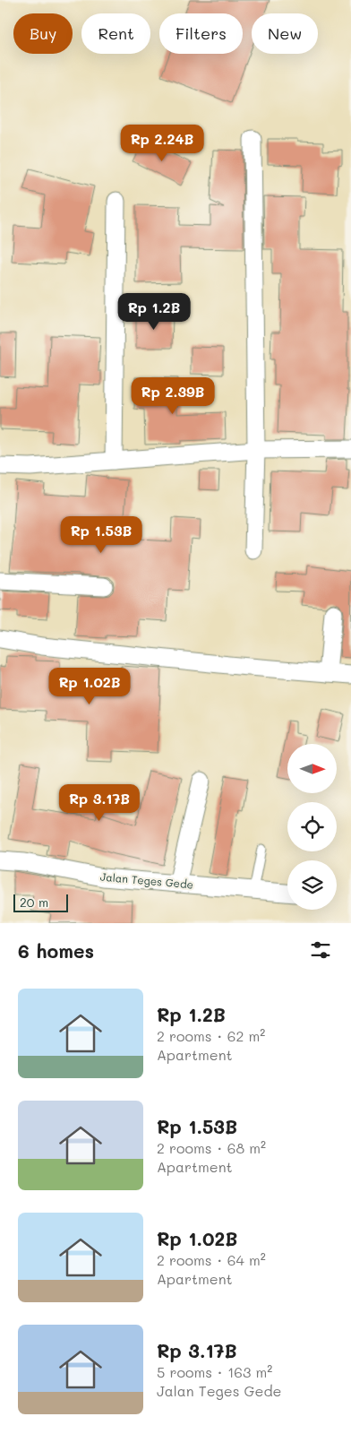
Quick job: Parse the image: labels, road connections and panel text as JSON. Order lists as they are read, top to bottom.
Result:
{
  "streets": {
    "street": ["Jalan Teges Gede"]
  },
  "scale_bar": "20 m",
  "north": "right",
  "page": {
    "chip": [
      "Buy",
      "Rent",
      "Filters",
      "New"
    ],
    "price": [
      "Rp 2.24B",
      "Rp 1.2B",
      "Rp 2.39B",
      "Rp 1.53B",
      "Rp 1.02B",
      "Rp 3.17B"
    ],
    "scale": "20 m",
    "heading": "6 homes",
    "list": [
      {
        "name": "Rp 1.2B",
        "note": "2 rooms · 62 m² · Apartment"
      },
      {
        "name": "Rp 1.53B",
        "note": "2 rooms · 68 m² · Apartment"
      },
      {
        "name": "Rp 1.02B",
        "note": "2 rooms · 64 m² · Apartment"
      },
      {
        "name": "Rp 3.17B",
        "note": "5 rooms · 163 m² · Jalan Teges Gede"
      }
    ]
  }
}
